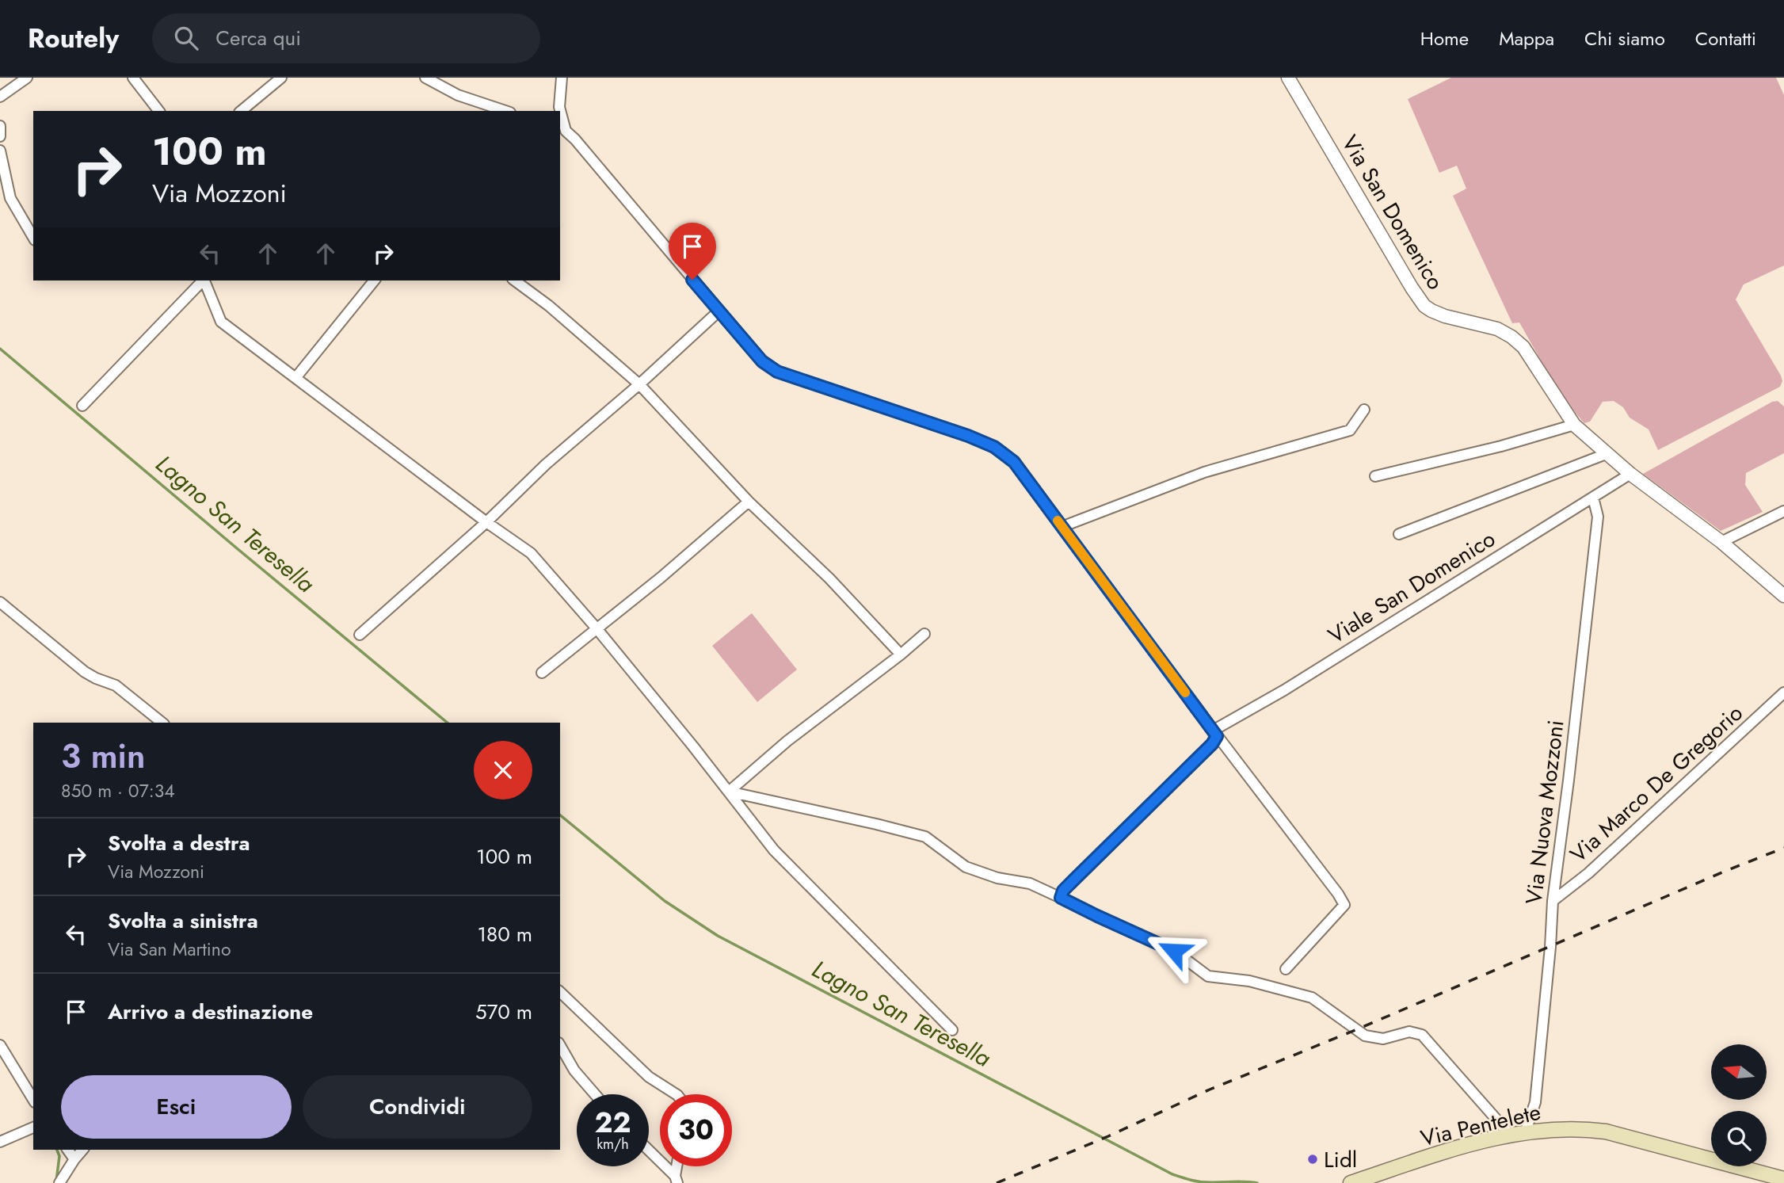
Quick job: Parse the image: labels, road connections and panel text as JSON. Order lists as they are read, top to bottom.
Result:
{
  "streets": {
    "main road": ["Via Pentelete"],
    "street": [
      "Via San Domenico",
      "Viale San Domenico",
      "Via Marco De Gregorio",
      "Via Nuova Mozzoni"
    ]
  },
  "crossings": [
    ["Via San Domenico", "Viale San Domenico"],
    ["Viale San Domenico", "Via Nuova Mozzoni"],
    ["Via Marco De Gregorio", "Via Nuova Mozzoni"],
    ["Via Nuova Mozzoni", "Via Pentelete"]
  ],
  "water": ["Lagno San Teresella"],
  "places": ["Lidl"],
  "north": "left",
  "page": {
    "header": "Routely",
    "search": "Cerca qui",
    "nav": [
      "Home",
      "Mappa",
      "Chi siamo",
      "Contatti"
    ],
    "turn": ["100 m", "Via Mozzoni"],
    "heading": ["3 min", "850 m · 07:34"],
    "list": [
      {
        "name": "Svolta a destra",
        "note": "Via Mozzoni",
        "value": "100 m"
      },
      {
        "name": "Svolta a sinistra",
        "note": "Via San Martino",
        "value": "180 m"
      },
      {
        "name": "Arrivo a destinazione",
        "value": "570 m"
      }
    ],
    "buttons": ["Esci", "Condividi"],
    "speed": "22 km/h",
    "limit": "30"
  }
}
